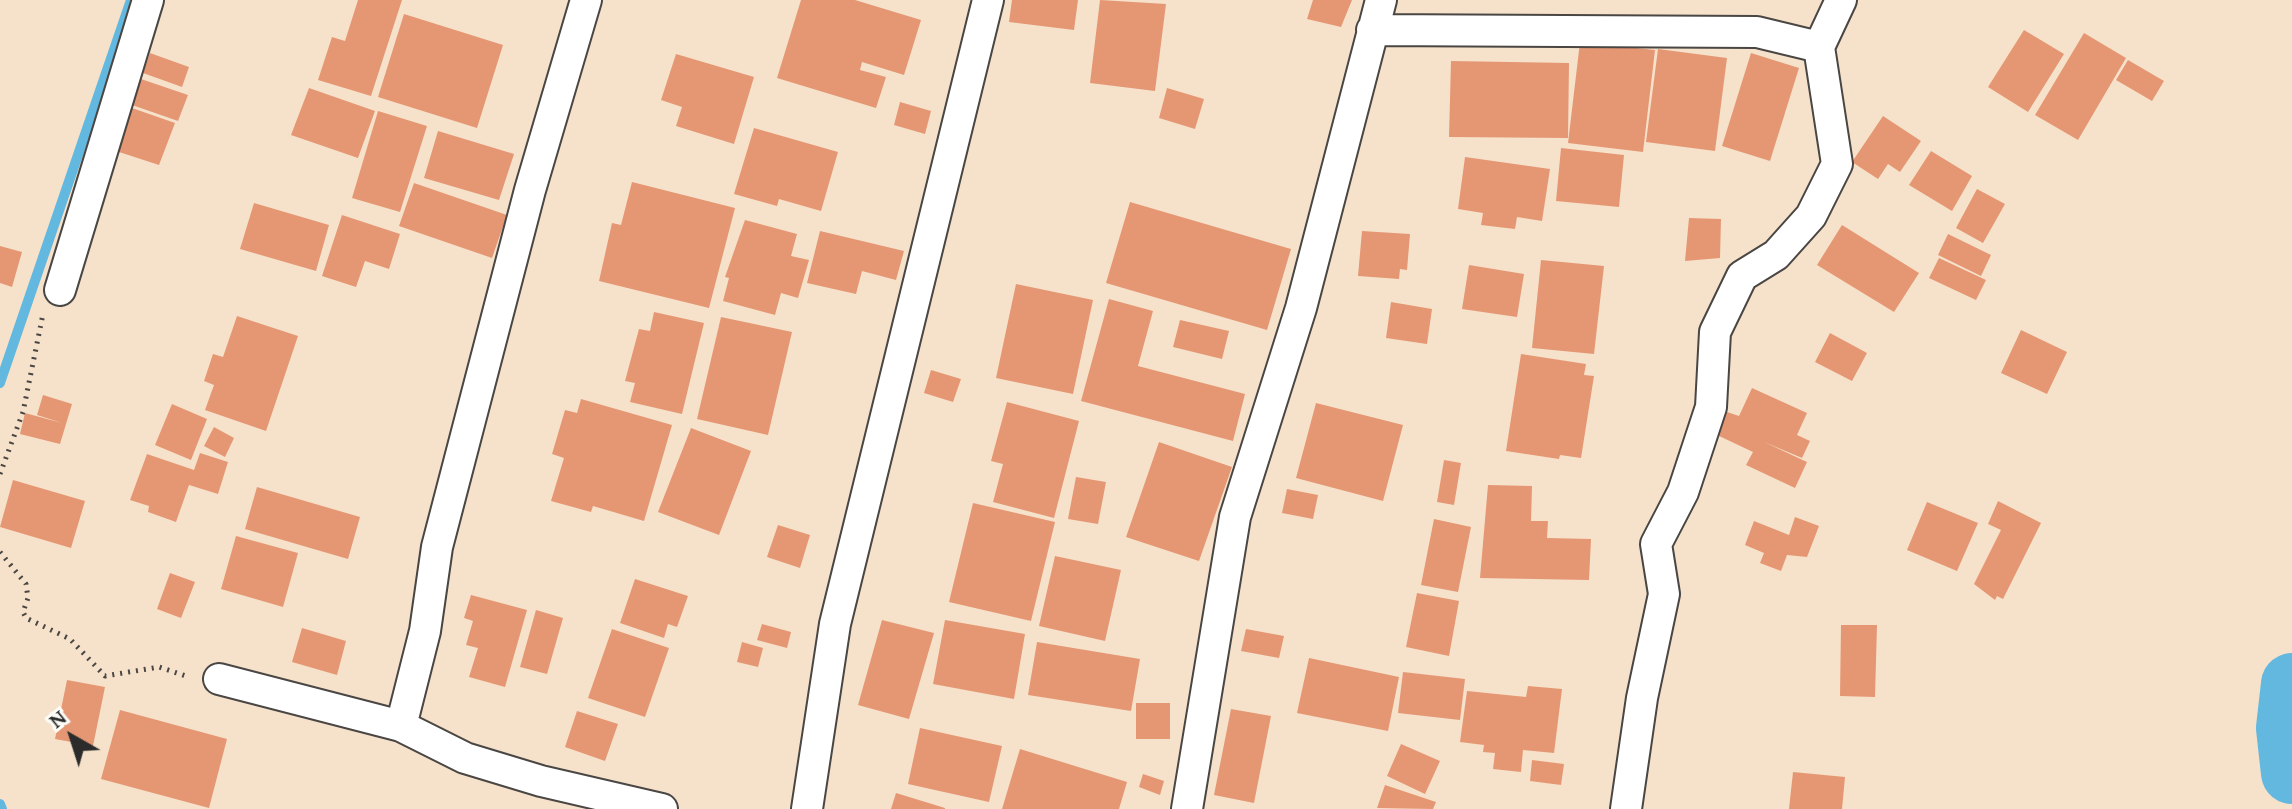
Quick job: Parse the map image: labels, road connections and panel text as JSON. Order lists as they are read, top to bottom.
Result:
{
  "north": "top left"
}
